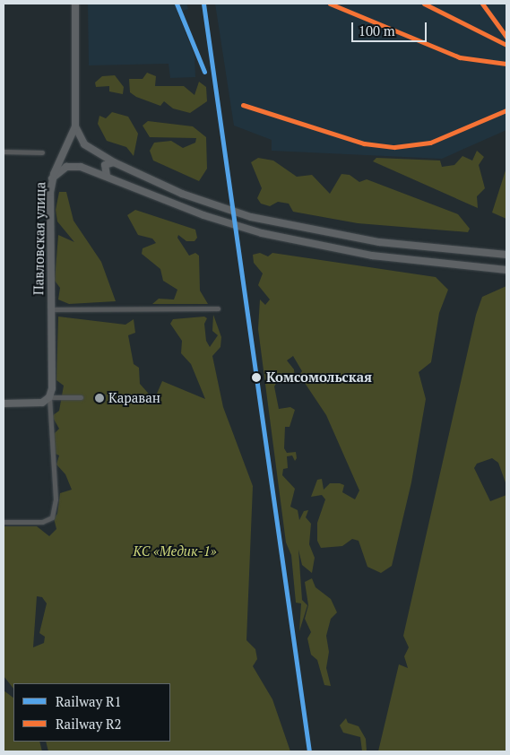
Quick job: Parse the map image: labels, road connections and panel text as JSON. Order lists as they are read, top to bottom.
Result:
{
  "streets": {
    "main road": ["Павловская улица"]
  },
  "parks": ["КС «Медик-1»"],
  "places": ["Комсомольская", "Караван"],
  "lines": ["rail line R1", "rail line R2"],
  "legend": ["Railway R1", "Railway R2"],
  "scale_bar": "100 m"
}
